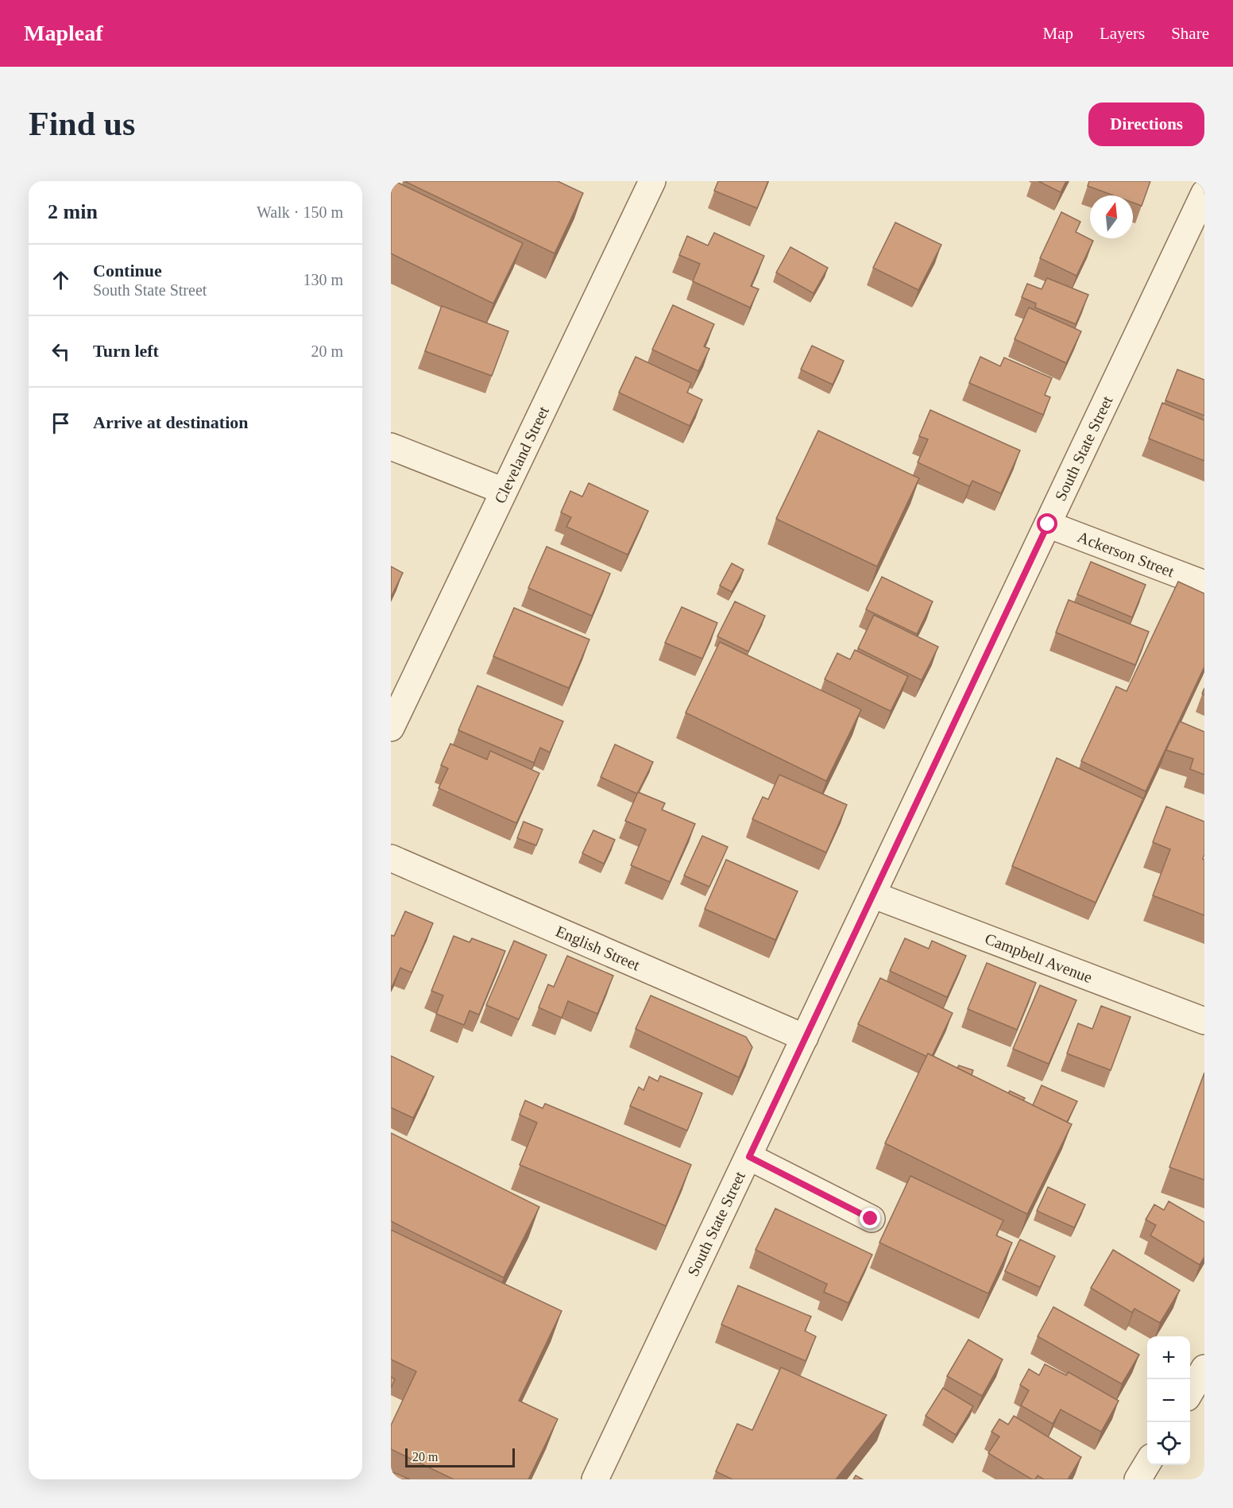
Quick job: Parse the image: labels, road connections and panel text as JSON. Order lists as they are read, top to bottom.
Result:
{
  "streets": {
    "street": [
      "South State Street",
      "Cleveland Street",
      "Ackerson Street",
      "English Street",
      "Campbell Avenue"
    ]
  },
  "crossings": [
    ["South State Street", "Ackerson Street"],
    ["South State Street", "English Street"],
    ["South State Street", "Campbell Avenue"]
  ],
  "scale_bar": "20 m",
  "north": "top",
  "page": {
    "header": "Mapleaf",
    "nav": ["Map", "Layers", "Share"],
    "buttons": "Directions",
    "title": "Find us",
    "heading": ["2 min", "Walk · 150 m"],
    "list": [
      ["Continue", "South State Street", "130 m"],
      ["Turn left", "20 m"],
      "Arrive at destination"
    ],
    "map_buttons": ["+", "−"],
    "scale": "20 m"
  }
}
